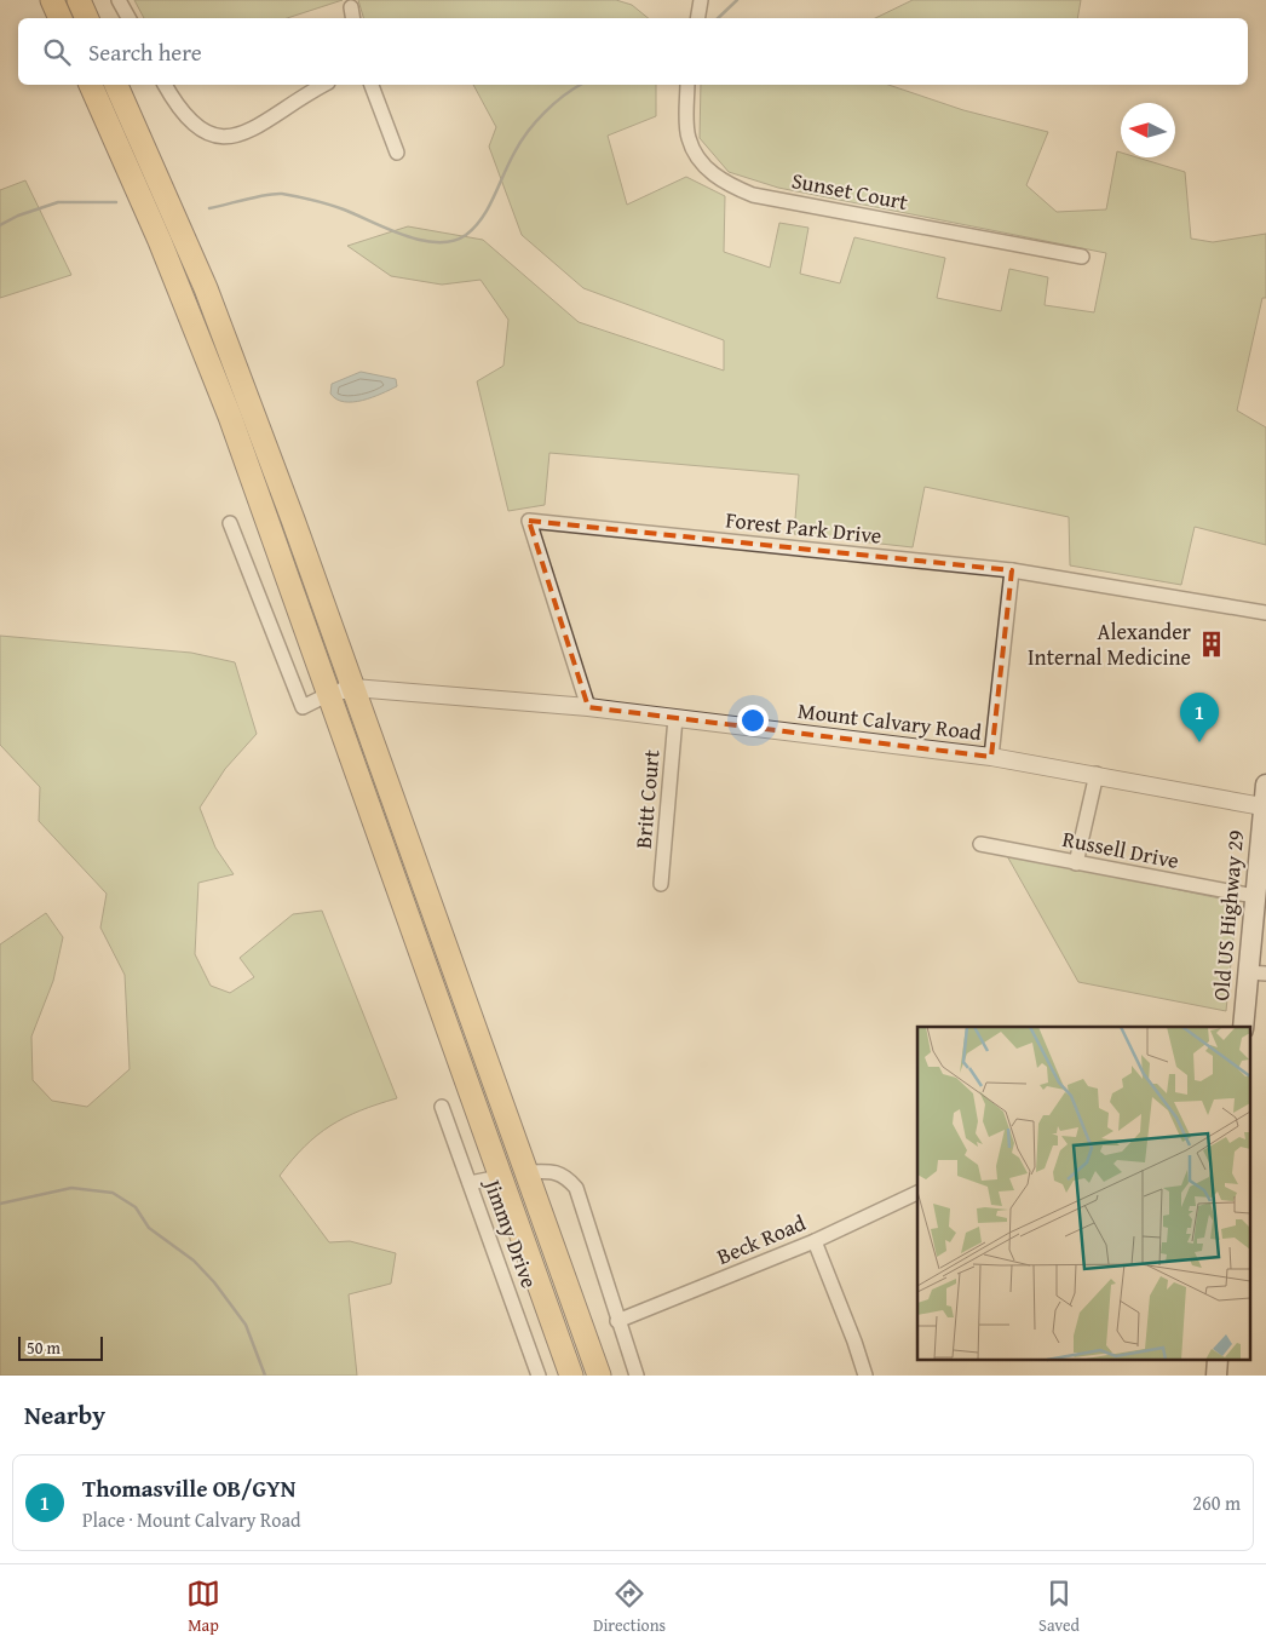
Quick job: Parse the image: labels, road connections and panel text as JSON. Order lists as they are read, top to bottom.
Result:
{
  "streets": {
    "main road": ["Old US Highway 29"],
    "street": [
      "Sunset Court",
      "Forest Park Drive",
      "Mount Calvary Road",
      "Britt Court",
      "Russell Drive",
      "Jimmy Drive",
      "Beck Road"
    ]
  },
  "crossings": [
    ["Forest Park Drive", "Mount Calvary Road"],
    ["Mount Calvary Road", "Britt Court"],
    ["Mount Calvary Road", "Old US Highway 29"],
    ["Russell Drive", "Old US Highway 29"]
  ],
  "places": {
    "building": ["Alexander Internal Medicine"]
  },
  "scale_bar": "50 m",
  "north": "left",
  "page": {
    "search": "Search here",
    "pins": "1",
    "scale": "50 m",
    "heading": "Nearby",
    "list": [
      {
        "mark": "1",
        "name": "Thomasville OB/GYN",
        "note": "Place · Mount Calvary Road",
        "value": "260 m"
      }
    ],
    "nav": ["Map", "Directions", "Saved"]
  }
}
